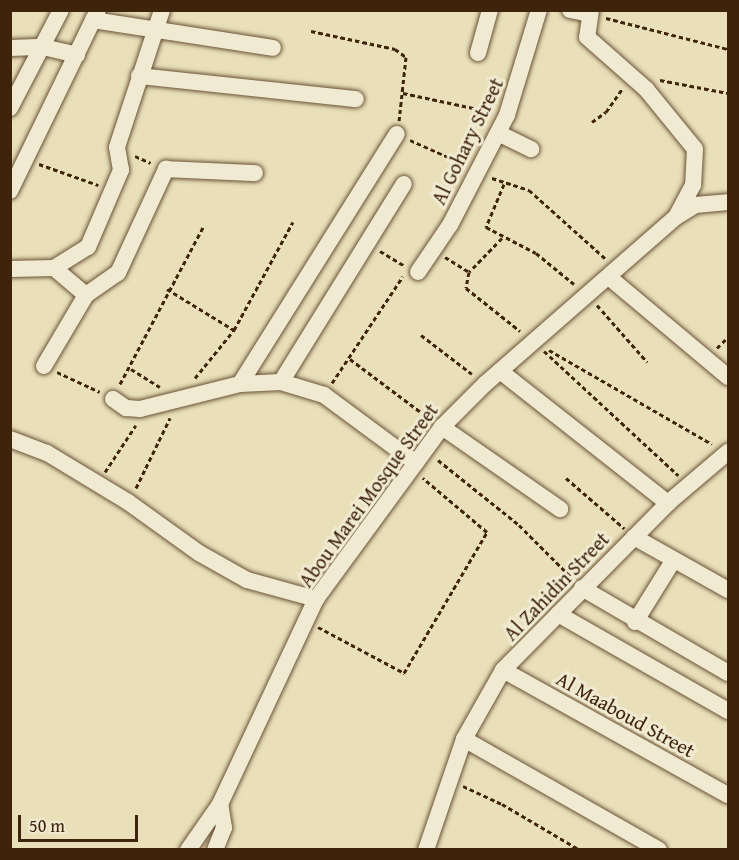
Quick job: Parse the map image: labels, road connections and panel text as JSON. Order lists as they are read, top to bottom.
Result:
{
  "streets": {
    "street": [
      "Al Gohary Street",
      "Abou Marei Mosque Street",
      "Al Zahidin Street",
      "Al Maaboud Street"
    ]
  },
  "crossings": [
    ["Al Zahidin Street", "Al Maaboud Street"]
  ],
  "scale_bar": "50 m"
}
